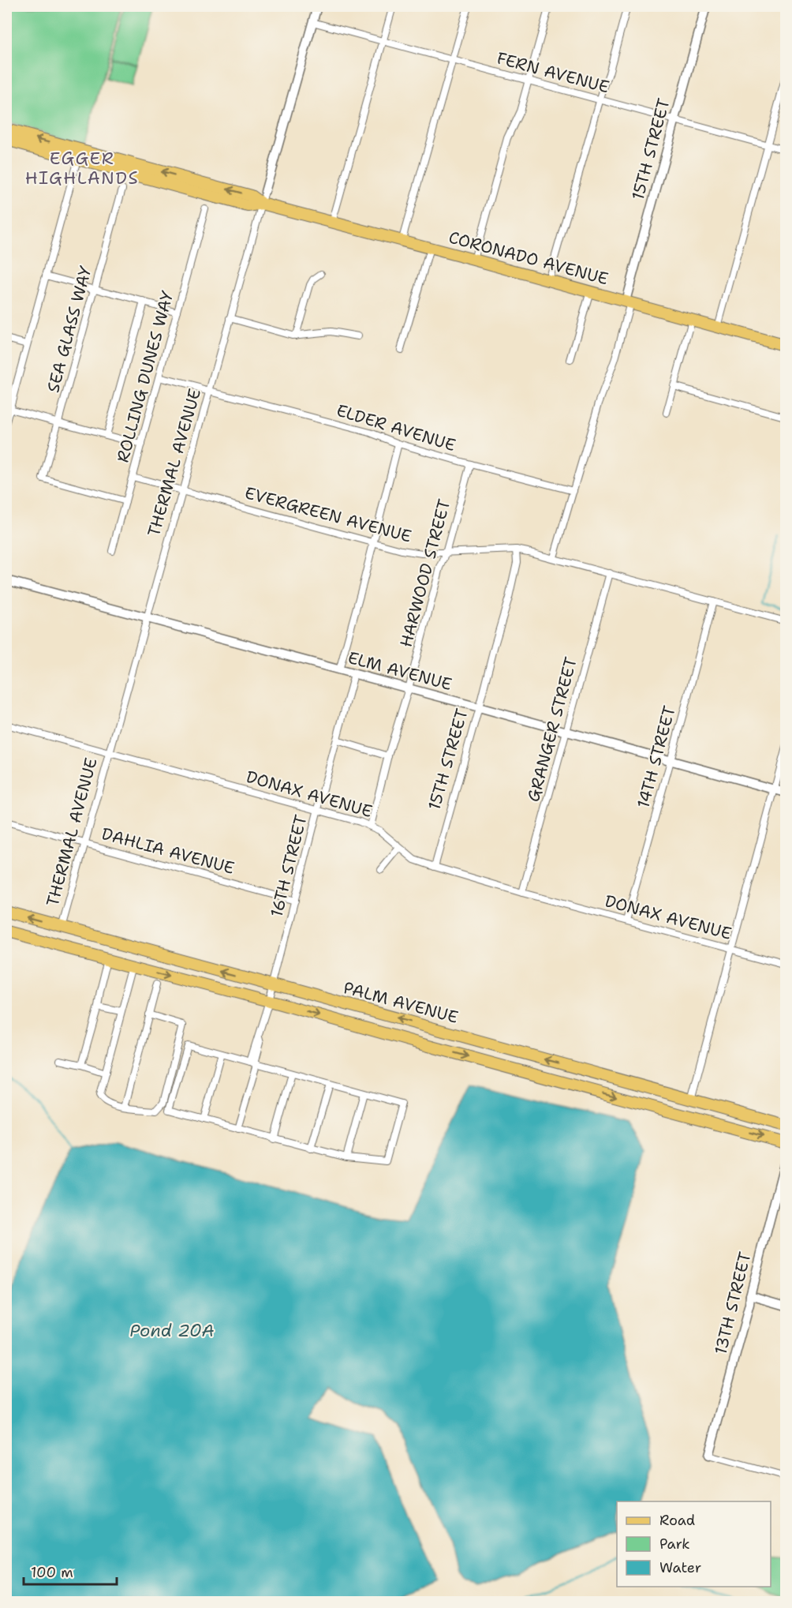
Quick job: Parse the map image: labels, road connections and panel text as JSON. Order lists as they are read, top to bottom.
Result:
{
  "streets": {
    "main road": ["CORONADO AVENUE", "PALM AVENUE"],
    "street": [
      "FERN AVENUE",
      "15TH STREET",
      "SEA GLASS WAY",
      "ROLLING DUNES WAY",
      "ELDER AVENUE",
      "THERMAL AVENUE",
      "EVERGREEN AVENUE",
      "HARWOOD STREET",
      "ELM AVENUE",
      "GRANGER STREET",
      "14TH STREET",
      "DONAX AVENUE",
      "DAHLIA AVENUE",
      "16TH STREET",
      "13TH STREET"
    ]
  },
  "crossings": [
    ["FERN AVENUE", "15TH STREET"],
    ["FERN AVENUE", "THERMAL AVENUE"],
    ["15TH STREET", "CORONADO AVENUE"],
    ["15TH STREET", "ELDER AVENUE"],
    ["15TH STREET", "EVERGREEN AVENUE"],
    ["15TH STREET", "ELM AVENUE"],
    ["15TH STREET", "DONAX AVENUE"],
    ["CORONADO AVENUE", "THERMAL AVENUE"],
    ["SEA GLASS WAY", "ROLLING DUNES WAY"],
    ["ROLLING DUNES WAY", "ELDER AVENUE"],
    ["ROLLING DUNES WAY", "EVERGREEN AVENUE"],
    ["ELDER AVENUE", "THERMAL AVENUE"],
    ["ELDER AVENUE", "HARWOOD STREET"],
    ["THERMAL AVENUE", "EVERGREEN AVENUE"],
    ["THERMAL AVENUE", "ELM AVENUE"],
    ["THERMAL AVENUE", "DONAX AVENUE"],
    ["THERMAL AVENUE", "DAHLIA AVENUE"],
    ["THERMAL AVENUE", "PALM AVENUE"],
    ["EVERGREEN AVENUE", "HARWOOD STREET"],
    ["HARWOOD STREET", "ELM AVENUE"],
    ["HARWOOD STREET", "DONAX AVENUE"],
    ["ELM AVENUE", "GRANGER STREET"],
    ["ELM AVENUE", "14TH STREET"],
    ["ELM AVENUE", "16TH STREET"],
    ["GRANGER STREET", "DONAX AVENUE"],
    ["14TH STREET", "DONAX AVENUE"],
    ["DONAX AVENUE", "16TH STREET"],
    ["DAHLIA AVENUE", "16TH STREET"],
    ["16TH STREET", "PALM AVENUE"]
  ],
  "districts": ["EGGER HIGHLANDS"],
  "water": ["Pond 20A"],
  "legend": ["Road", "Park", "Water"],
  "scale_bar": "100 m"
}
